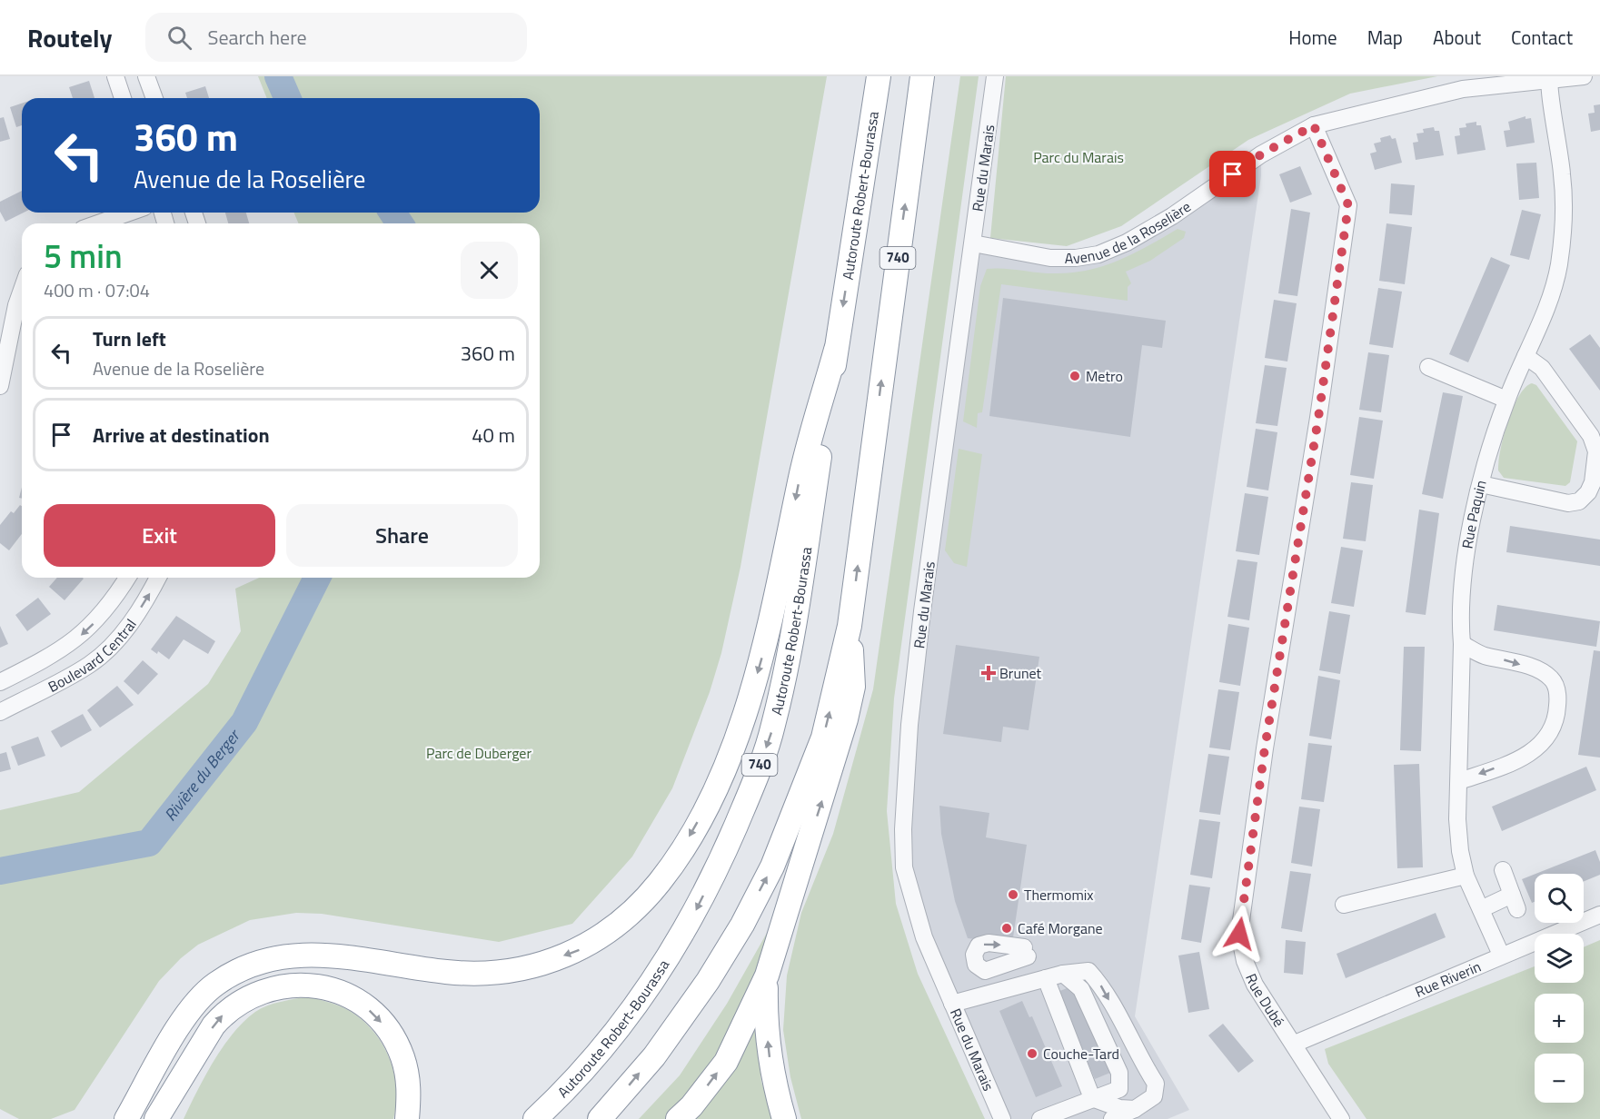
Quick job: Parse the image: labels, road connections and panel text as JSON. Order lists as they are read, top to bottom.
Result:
{
  "streets": {
    "highway": ["Autoroute Robert-Bourassa", "740"],
    "street": [
      "Rue du Marais",
      "Avenue de la Roselière",
      "Rue Paquin",
      "Boulevard Central",
      "Rue Riverin",
      "Rue Dubé"
    ]
  },
  "crossings": [
    ["Rue du Marais", "Avenue de la Roselière"],
    ["Avenue de la Roselière", "Rue Paquin"],
    ["Avenue de la Roselière", "Rue Dubé"],
    ["Rue Paquin", "Rue Riverin"],
    ["Rue Riverin", "Rue Dubé"]
  ],
  "water": ["Rivière du Berger"],
  "parks": ["Parc du Marais", "Parc de Duberger"],
  "places": {
    "other": [
      "Metro",
      "Thermomix",
      "Café Morgane",
      "Couche-Tard"
    ],
    "health": ["Brunet"]
  },
  "page": {
    "header": "Routely",
    "search": "Search here",
    "nav": [
      "Home",
      "Map",
      "About",
      "Contact"
    ],
    "turn": ["360 m", "Avenue de la Roselière"],
    "heading": ["5 min", "400 m · 07:04"],
    "list": [
      {
        "name": "Turn left",
        "note": "Avenue de la Roselière",
        "value": "360 m"
      },
      {
        "name": "Arrive at destination",
        "value": "40 m"
      }
    ],
    "buttons": ["Exit", "Share"],
    "map_buttons": ["+", "−"]
  }
}
